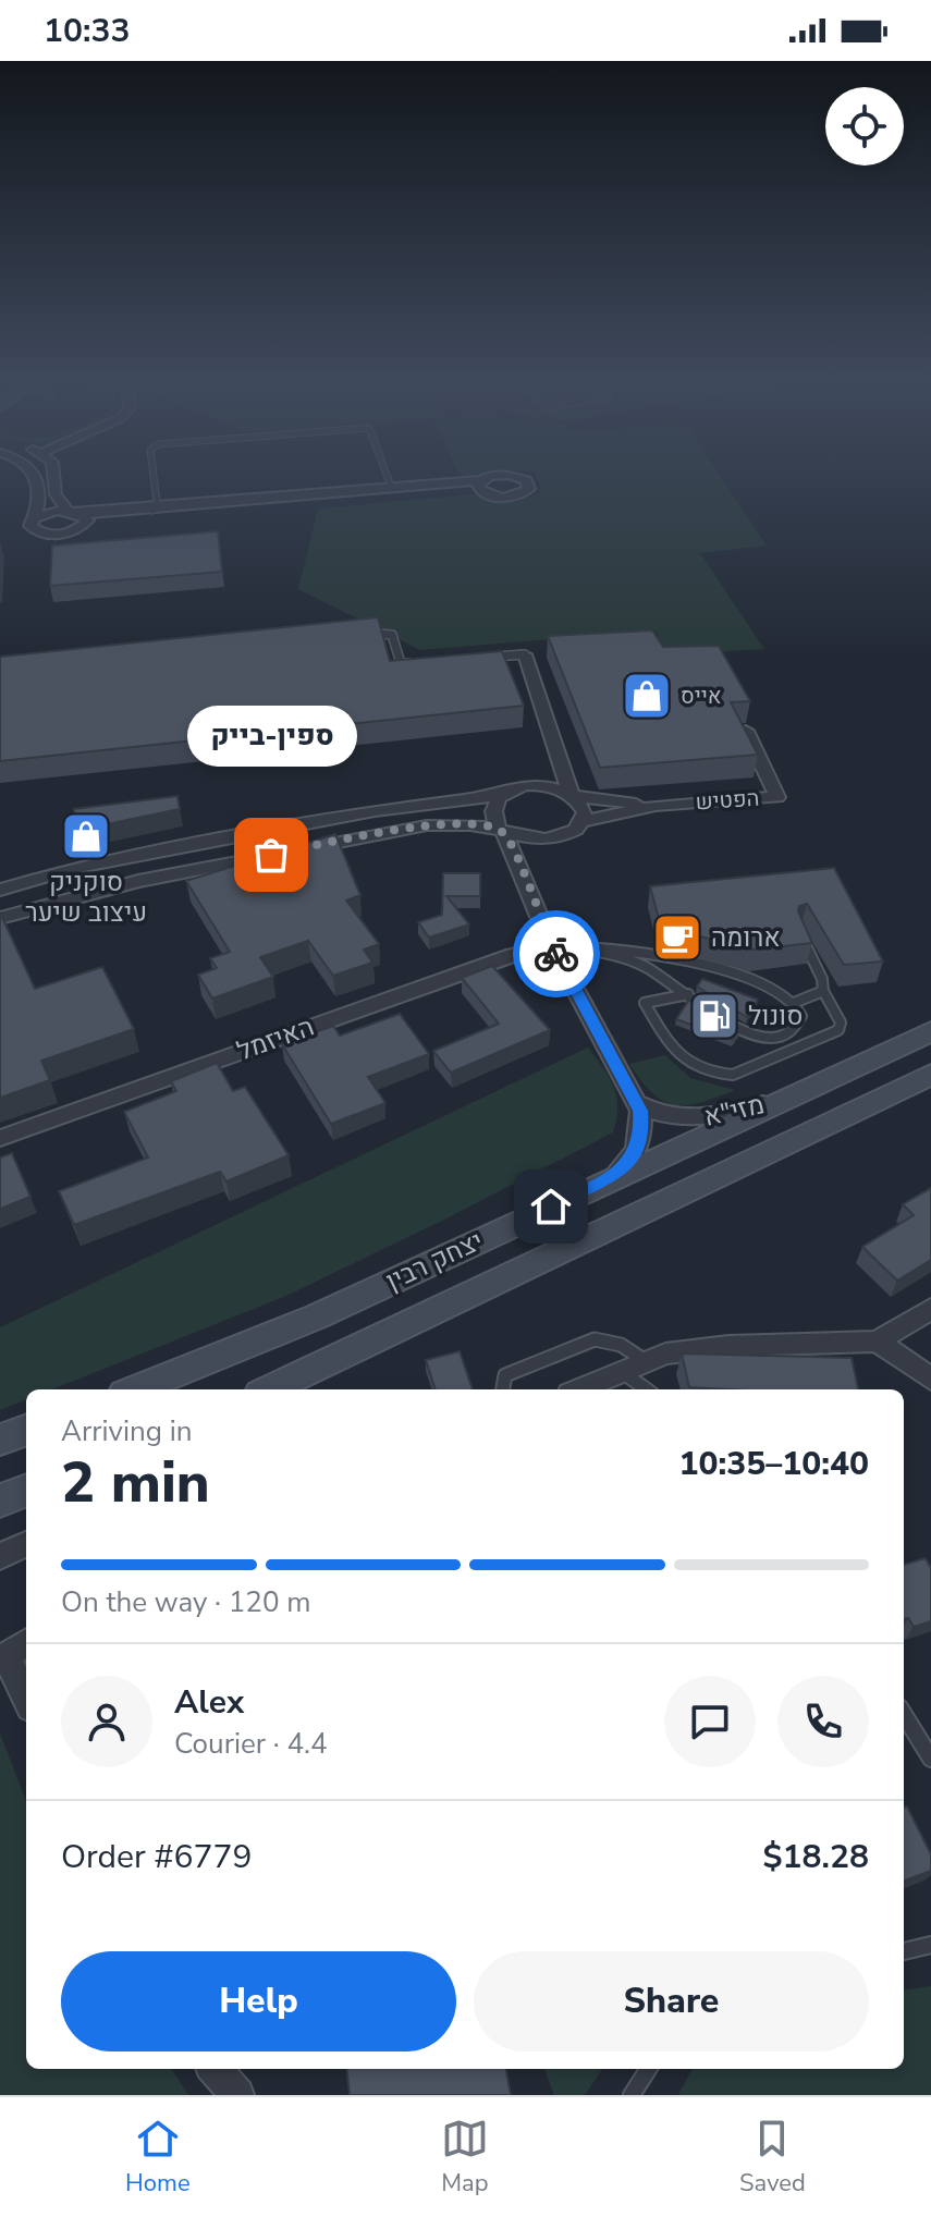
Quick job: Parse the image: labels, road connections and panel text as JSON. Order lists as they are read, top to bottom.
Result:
{
  "streets": {
    "main road": ["יצחק רבין"],
    "street": ["הפטיש", "האיזמל", "מזי\"א"]
  },
  "crossings": [
    ["מזי\"א", "יצחק רבין"]
  ],
  "places": {
    "shop": ["אייס", "סוקניק עיצוב שיער"],
    "other": ["ספין-בייק"],
    "cafe": ["ארומה"],
    "fuel station": ["סונול"]
  },
  "page": {
    "status": "10:33",
    "bubble": "ספין-בייק",
    "heading": ["2 min", "Arriving in", "10:35–10:40"],
    "panel": [
      "Alex",
      "Courier · 4.4",
      "Order #6779",
      "$18.28"
    ],
    "bar": "On the way · 120 m",
    "buttons": ["Help", "Share"],
    "tabs": ["Home", "Map", "Saved"]
  }
}
